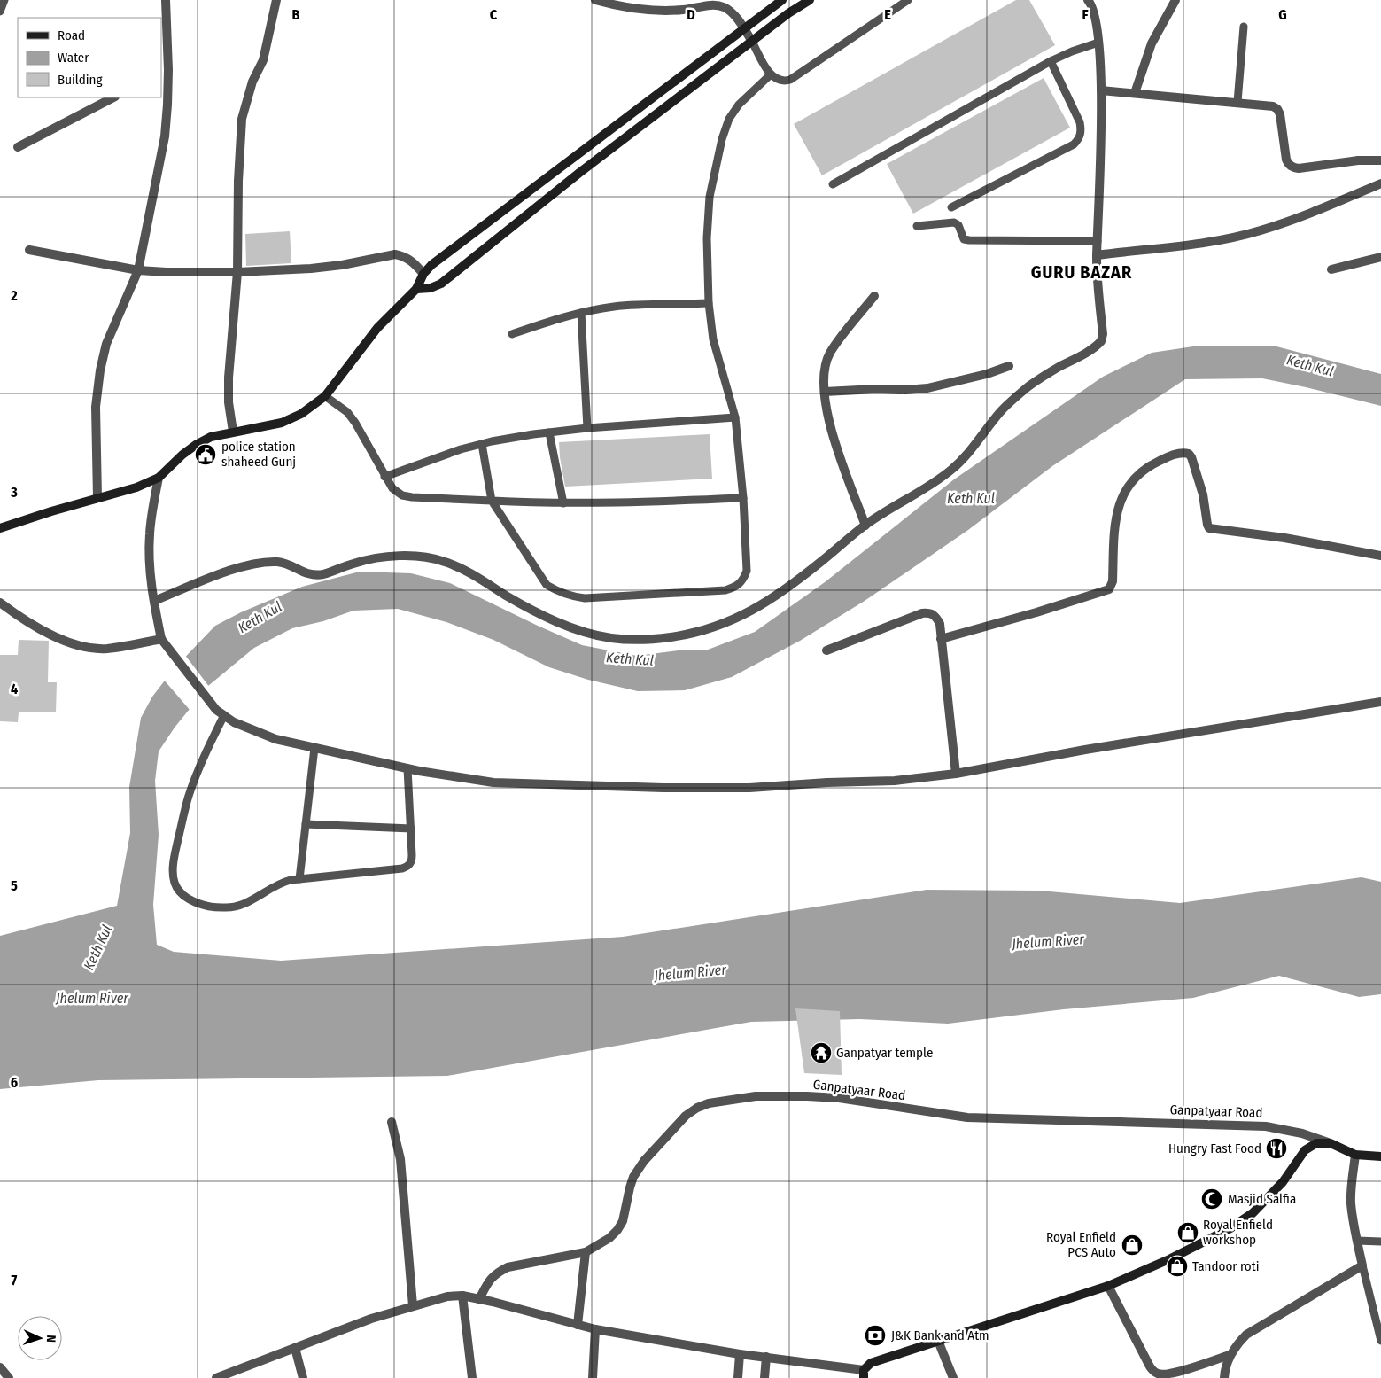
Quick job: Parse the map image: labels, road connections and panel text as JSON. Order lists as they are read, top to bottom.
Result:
{
  "streets": {
    "street": ["Ganpatyaar Road"]
  },
  "districts": ["GURU BAZAR"],
  "water": ["Keth Kul", "Jhelum River"],
  "places": {
    "public building": ["police station shaheed Gunj"],
    "temple": ["Ganpatyar temple"],
    "restaurant": ["Hungry Fast Food"],
    "mosque": ["Masjid Salfia"],
    "shop": ["Royal Enfield workshop", "Royal Enfield PCS Auto", "Tandoor roti"],
    "bank": ["J&K Bank and Atm"]
  },
  "legend": ["Road", "Water", "Building"],
  "north": "right",
  "grid": {
    "columns": [
      "B",
      "C",
      "D",
      "E",
      "F",
      "G"
    ],
    "rows": [
      "2",
      "3",
      "4",
      "5",
      "6",
      "7"
    ]
  }
}
